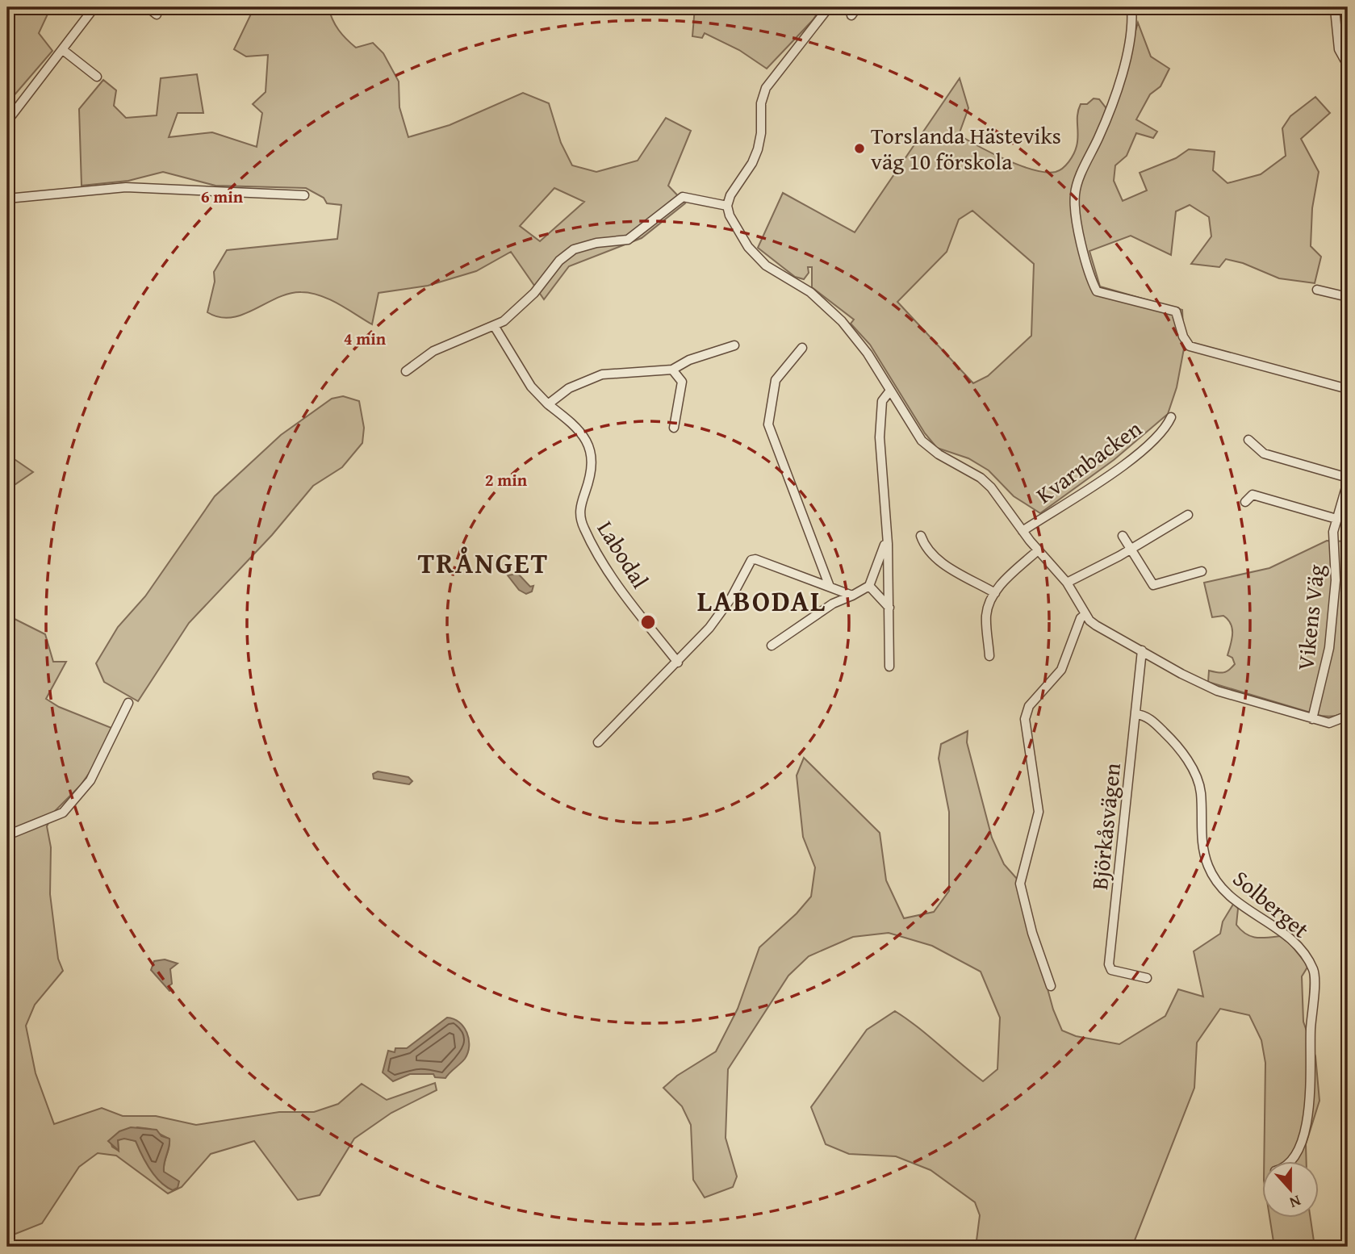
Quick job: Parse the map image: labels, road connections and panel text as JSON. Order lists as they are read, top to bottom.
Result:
{
  "streets": {
    "street": [
      "Kvarnbacken",
      "Labodal",
      "Vikens Väg",
      "Björkåsvägen",
      "Solberget"
    ]
  },
  "crossings": [
    ["Björkåsvägen", "Solberget"]
  ],
  "districts": ["TRÅNGET", "LABODAL"],
  "places": ["Torslanda Hästeviks väg 10 förskola"],
  "north": "bottom",
  "rings": ["6 min", "4 min", "2 min"]
}
